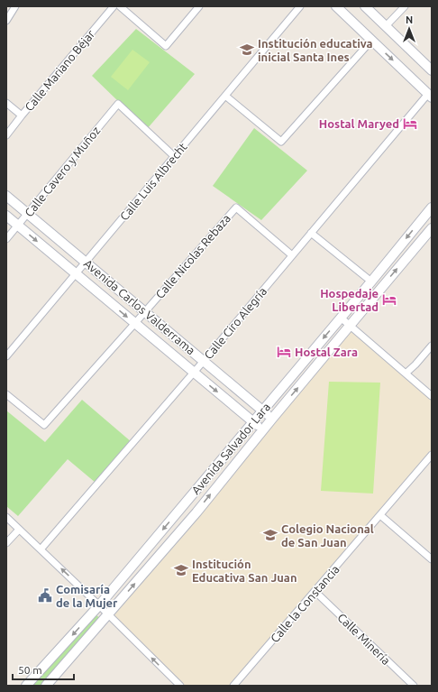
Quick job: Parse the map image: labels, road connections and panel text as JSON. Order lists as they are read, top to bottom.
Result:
{
  "streets": {
    "street": [
      "Calle Mariano Béjar",
      "Calle Cavero y Muñoz",
      "Calle Luis Albrecht",
      "Calle Nicolas Rebaza",
      "Avenida Carlos Valderrama",
      "Calle Ciro Alegría",
      "Avenida Salvador Lara",
      "Calle la Constancia",
      "Calle Minería"
    ]
  },
  "crossings": [
    ["Calle Cavero y Muñoz", "Calle Luis Albrecht"],
    ["Calle Cavero y Muñoz", "Avenida Carlos Valderrama"],
    ["Calle Luis Albrecht", "Avenida Carlos Valderrama"],
    ["Calle Nicolas Rebaza", "Avenida Carlos Valderrama"],
    ["Calle Nicolas Rebaza", "Calle Ciro Alegría"],
    ["Avenida Carlos Valderrama", "Calle Ciro Alegría"],
    ["Avenida Carlos Valderrama", "Avenida Salvador Lara"],
    ["Calle la Constancia", "Calle Minería"]
  ],
  "places": {
    "school or university": ["Institución educativa inicial Santa Ines", "Colegio Nacional de San Juan", "Institución Educativa San Juan"],
    "hotel": ["Hostal Maryed", "Hospedaje Libertad", "Hostal Zara"],
    "public building": ["Comisaría de la Mujer"]
  },
  "scale_bar": "50 m",
  "north": "top"
}
